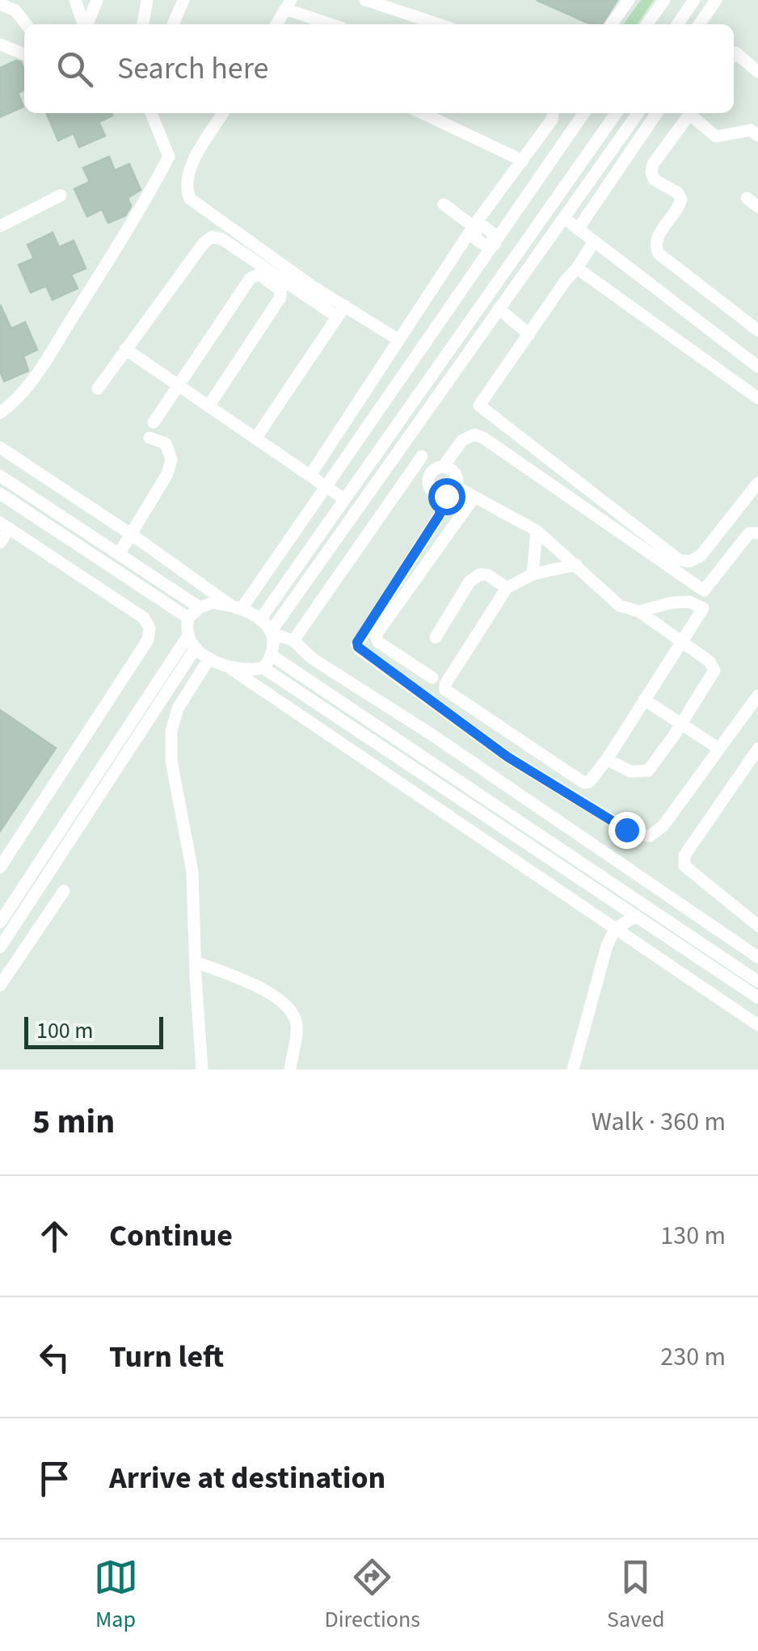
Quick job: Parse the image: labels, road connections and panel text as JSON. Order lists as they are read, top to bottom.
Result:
{
  "scale_bar": "100 m",
  "page": {
    "search": "Search here",
    "scale": "100 m",
    "heading": ["5 min", "Walk · 360 m"],
    "list": [
      ["Continue", "130 m"],
      ["Turn left", "230 m"],
      "Arrive at destination"
    ],
    "nav": ["Map", "Directions", "Saved"]
  }
}
